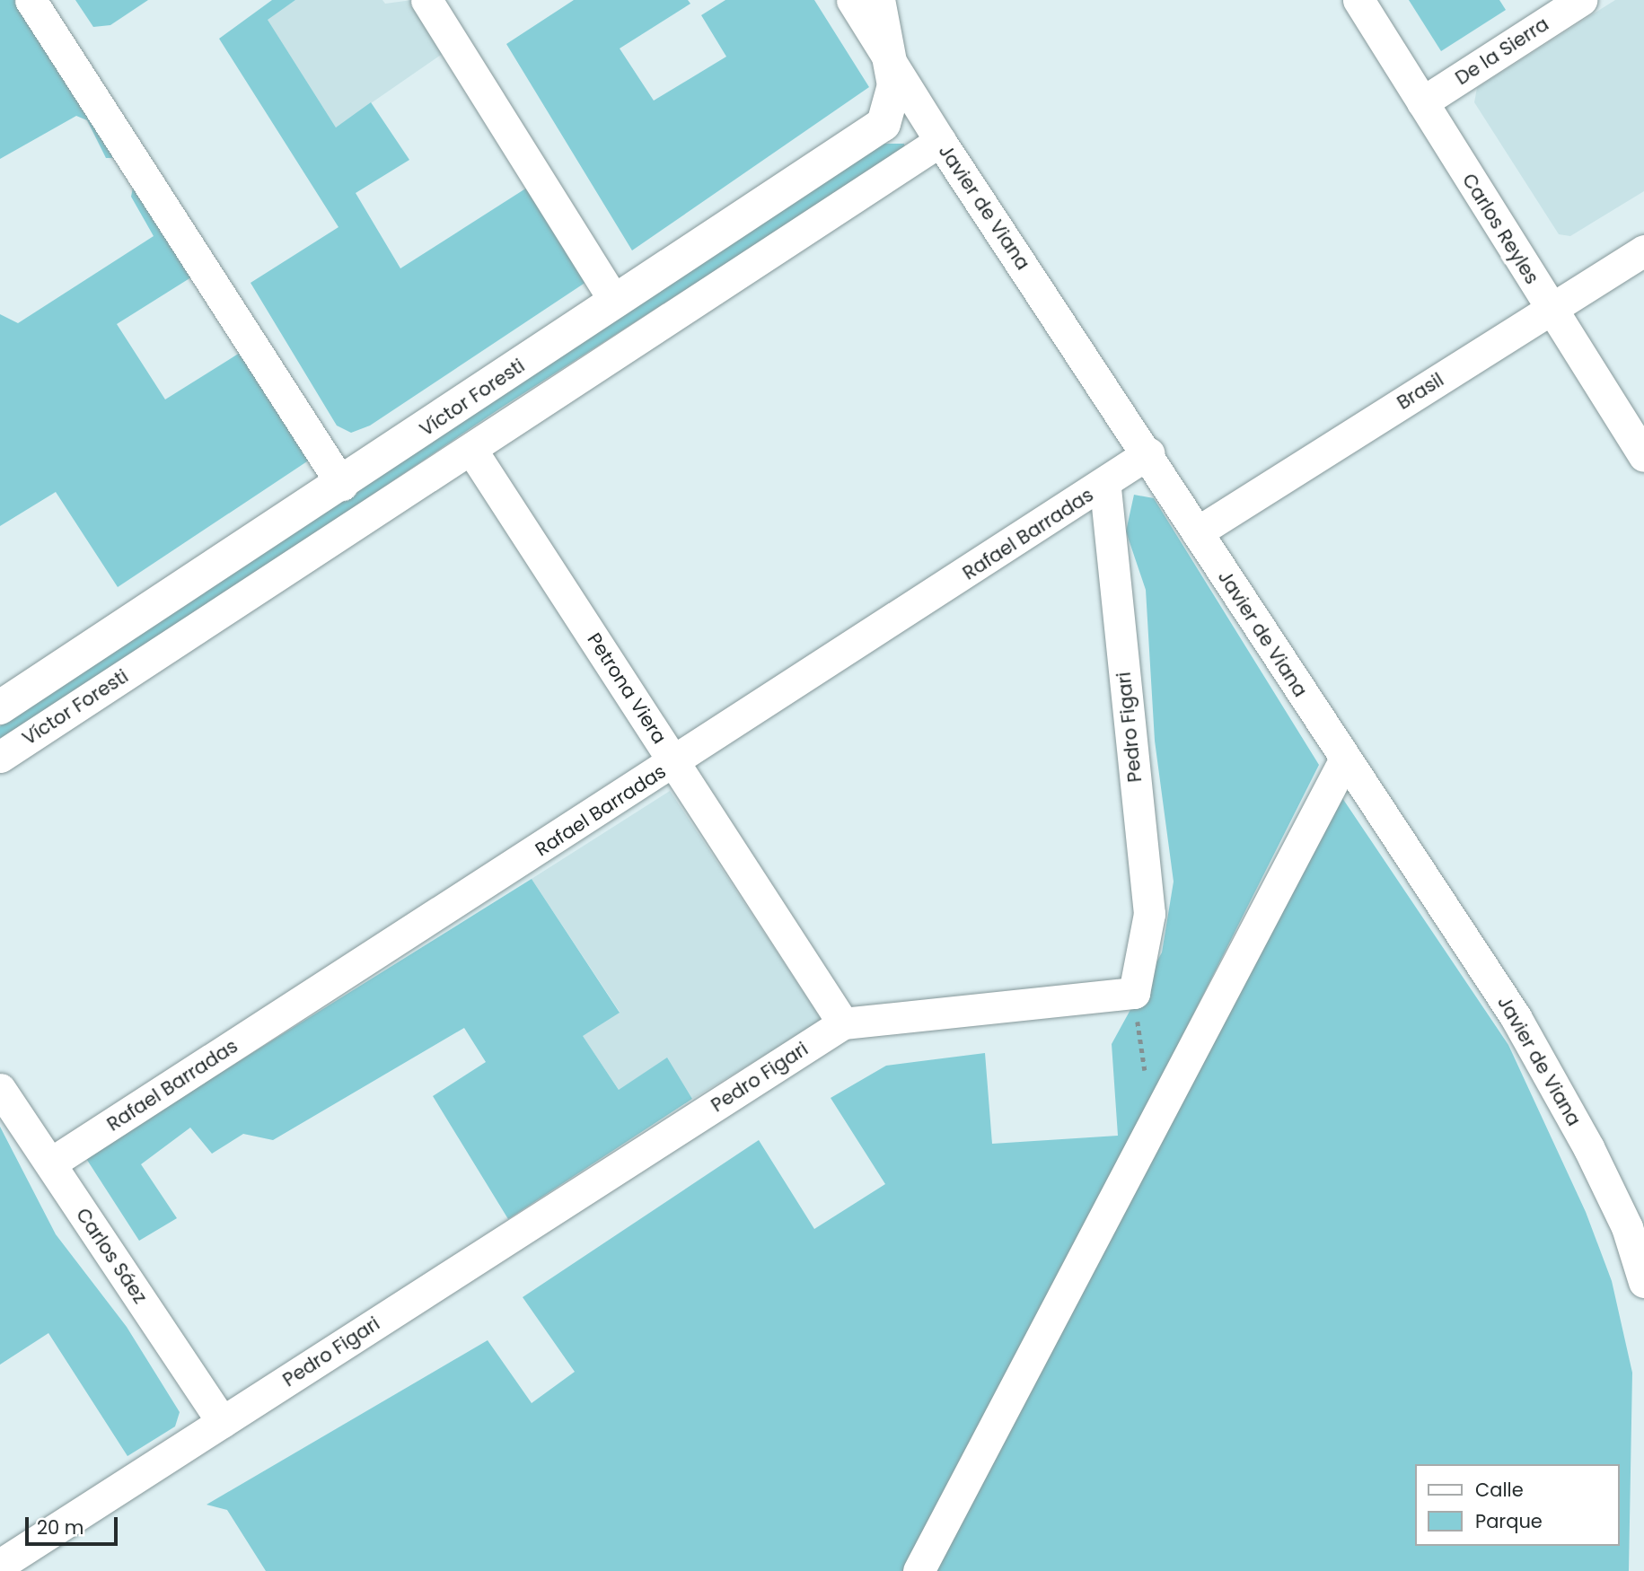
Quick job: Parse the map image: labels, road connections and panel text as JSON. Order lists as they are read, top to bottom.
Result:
{
  "streets": {
    "street": [
      "De la Sierra",
      "Javier de Viana",
      "Carlos Reyles",
      "Brasil",
      "Víctor Foresti",
      "Rafael Barradas",
      "Petrona Viera",
      "Pedro Figari",
      "Carlos Sáez"
    ]
  },
  "crossings": [
    ["De la Sierra", "Carlos Reyles"],
    ["Javier de Viana", "Brasil"],
    ["Javier de Viana", "Víctor Foresti"],
    ["Javier de Viana", "Rafael Barradas"],
    ["Carlos Reyles", "Brasil"],
    ["Víctor Foresti", "Petrona Viera"],
    ["Rafael Barradas", "Petrona Viera"],
    ["Rafael Barradas", "Pedro Figari"],
    ["Rafael Barradas", "Carlos Sáez"],
    ["Petrona Viera", "Pedro Figari"],
    ["Pedro Figari", "Carlos Sáez"]
  ],
  "legend": ["Calle", "Parque"],
  "scale_bar": "20 m"
}
